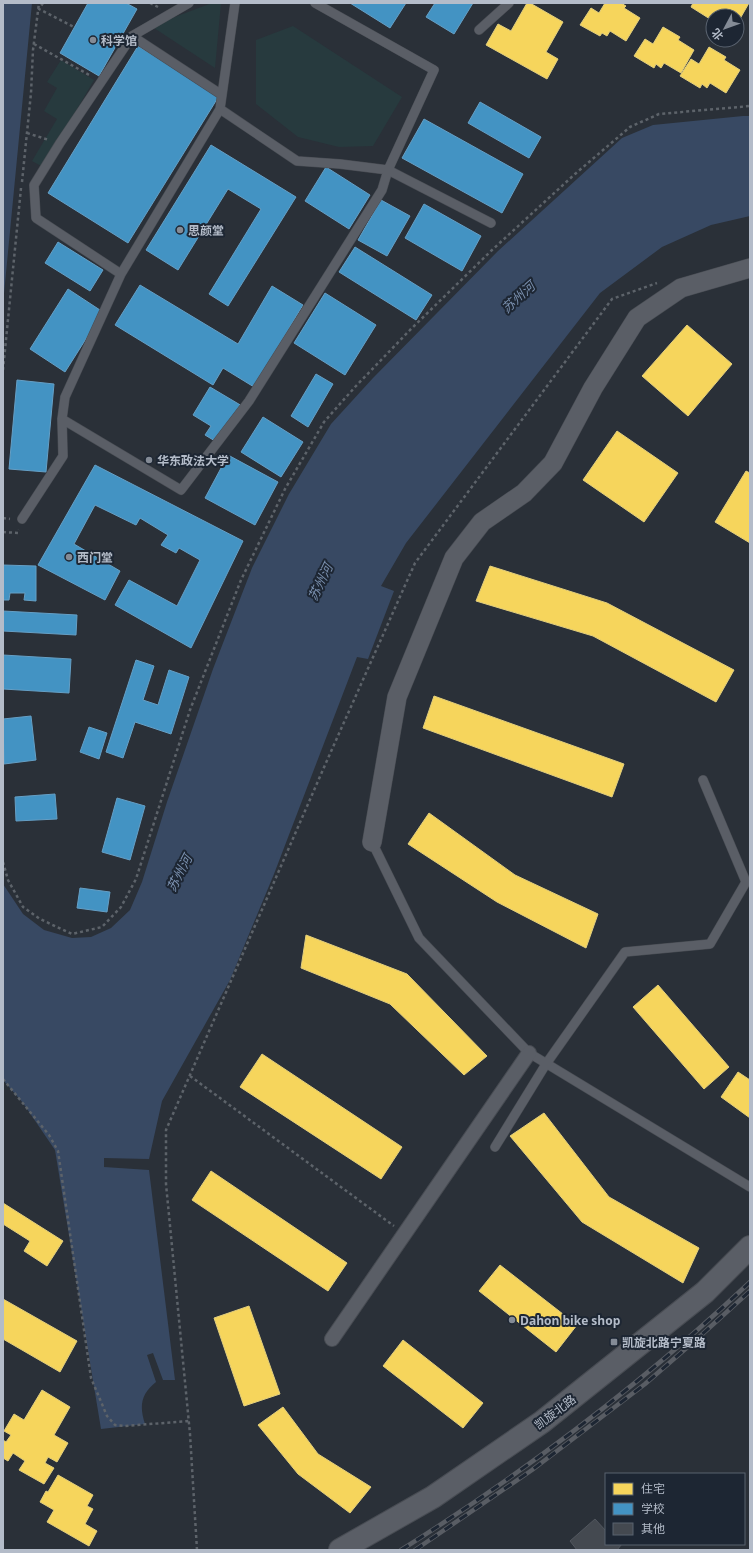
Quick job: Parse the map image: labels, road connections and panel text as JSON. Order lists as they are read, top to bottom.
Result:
{
  "streets": {
    "street": ["凯旋北路"]
  },
  "water": ["苏州河"],
  "places": {
    "other": [
      "科学馆",
      "思颜堂",
      "华东政法大学",
      "西门堂",
      "Dahon bike shop"
    ],
    "transit": ["凯旋北路宁夏路"]
  },
  "legend": ["住宅", "学校", "其他"],
  "north": "bottom left"
}
